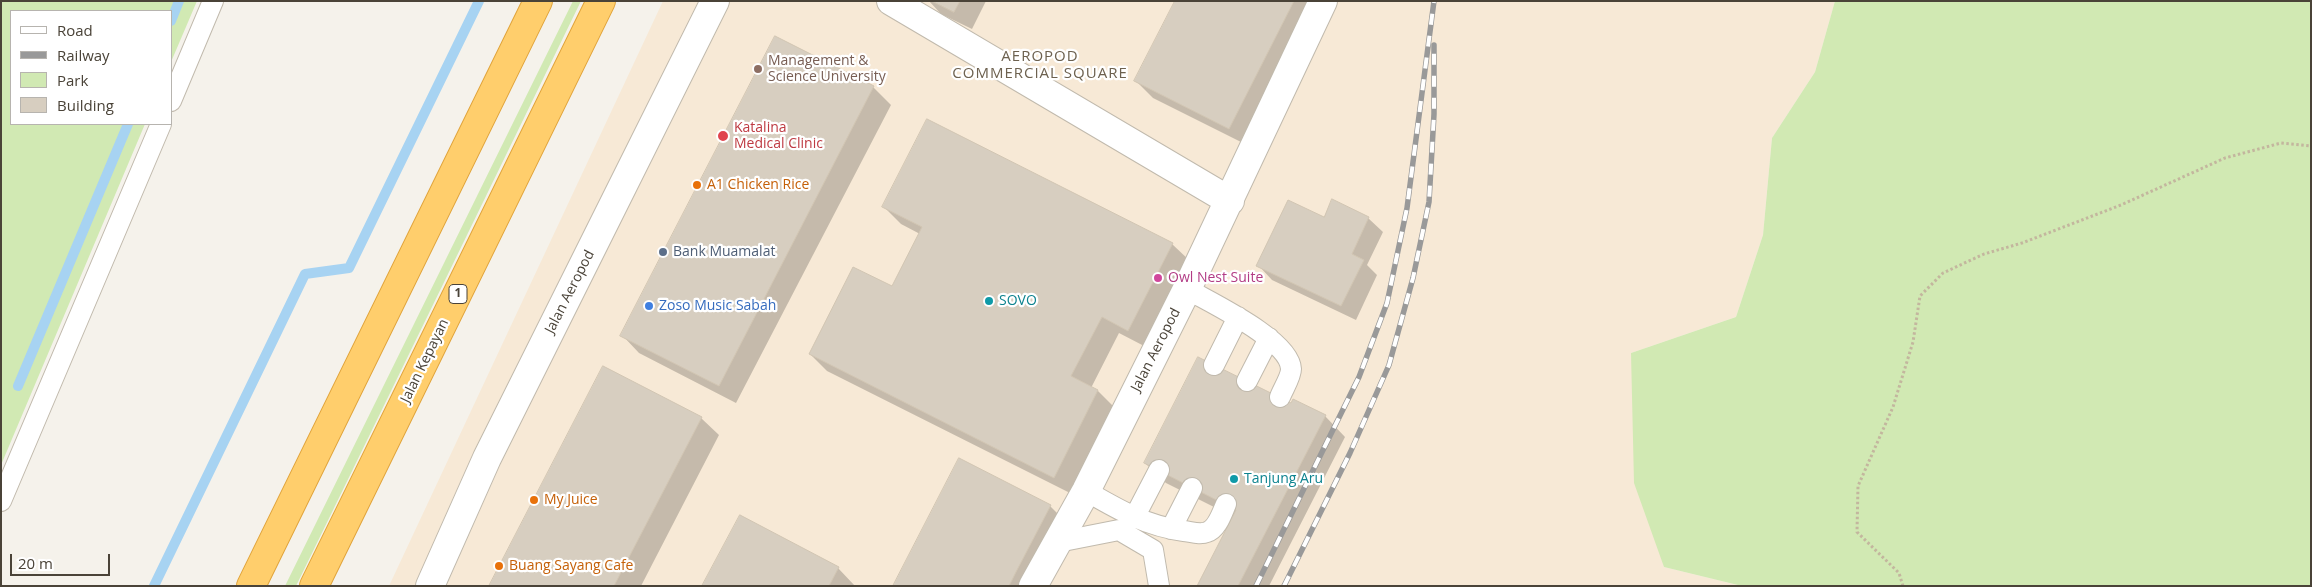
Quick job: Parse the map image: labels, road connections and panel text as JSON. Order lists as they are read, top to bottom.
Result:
{
  "streets": {
    "highway": ["1", "Jalan Kepayan"],
    "street": ["Jalan Aeropod"]
  },
  "districts": ["AEROPOD COMMERCIAL SQUARE"],
  "places": [
    "Management & Science University",
    "Katalina Medical Clinic",
    "A1 Chicken Rice",
    "Bank Muamalat",
    "Owl Nest Suite",
    "SOVO",
    "Zoso Music Sabah",
    "Tanjung Aru",
    "My Juice",
    "Buang Sayang Cafe"
  ],
  "legend": [
    "Road",
    "Railway",
    "Park",
    "Building"
  ],
  "scale_bar": "20 m"
}
